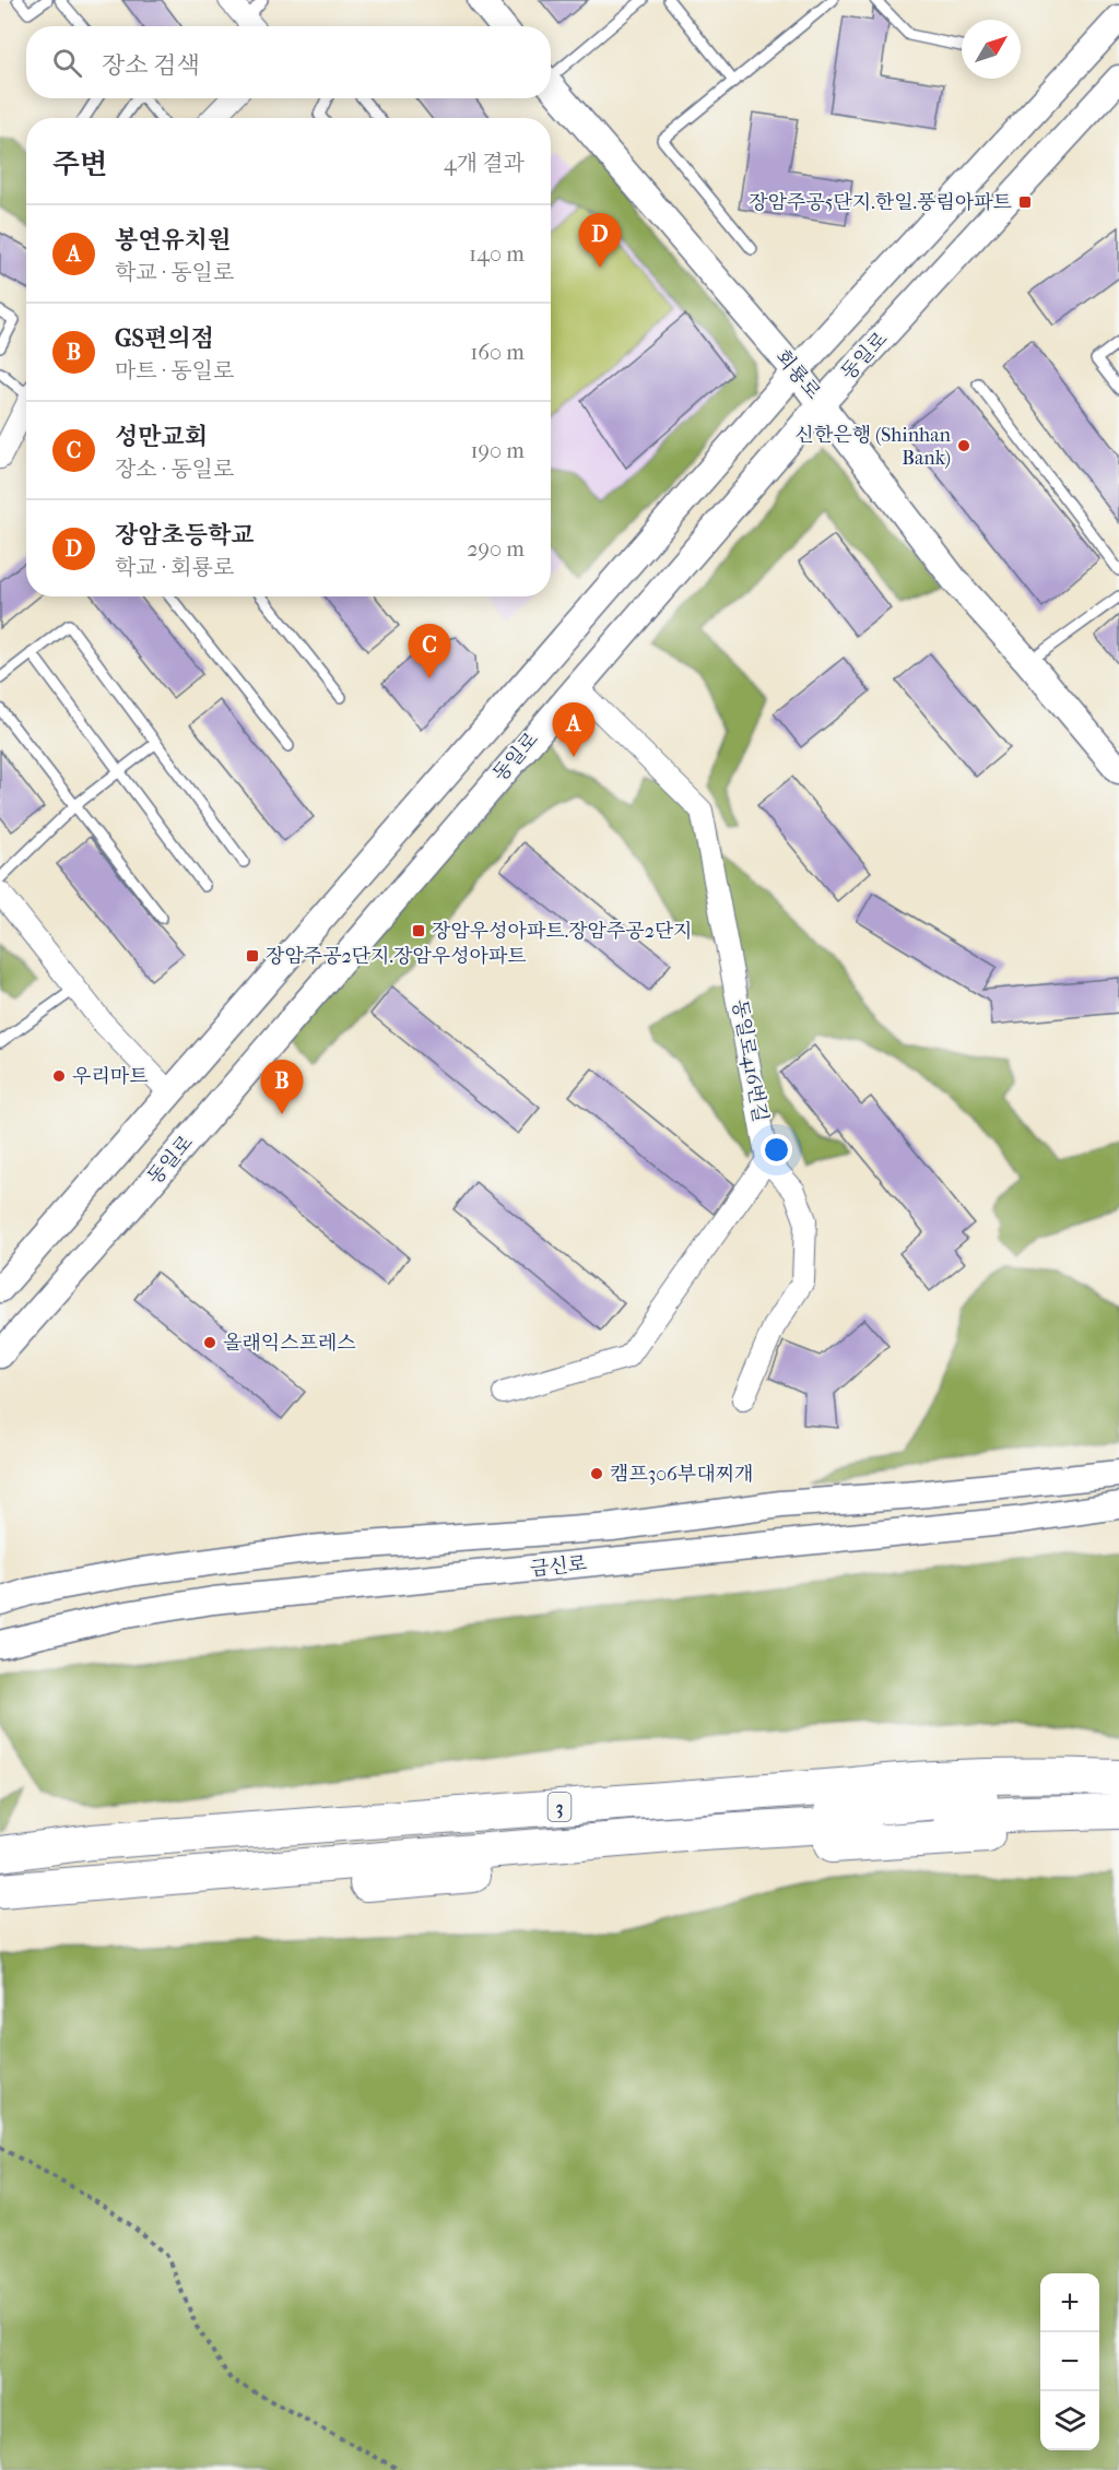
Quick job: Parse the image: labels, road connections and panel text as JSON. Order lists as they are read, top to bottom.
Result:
{
  "streets": {
    "highway": ["3"],
    "street": [
      "동일로",
      "회룡로",
      "동일로416번길",
      "금신로"
    ]
  },
  "crossings": [
    ["동일로", "회룡로"],
    ["동일로", "동일로416번길"]
  ],
  "places": {
    "transit": ["장암주공5단지.한일.풍림아파트", "장암우성아파트.장암주공2단지", "장암주공2단지.장암우성아파트"],
    "other": [
      "신한은행 (Shinhan Bank)",
      "우리마트",
      "올래익스프레스",
      "캠프306부대찌개"
    ]
  },
  "north": "top right",
  "page": {
    "search": "장소 검색",
    "heading": ["주변", "4개 결과"],
    "list": [
      {
        "mark": "A",
        "name": "봉연유치원",
        "note": "학교 · 동일로",
        "value": "140 m"
      },
      {
        "mark": "B",
        "name": "GS편의점",
        "note": "마트 · 동일로",
        "value": "160 m"
      },
      {
        "mark": "C",
        "name": "성만교회",
        "note": "장소 · 동일로",
        "value": "190 m"
      },
      {
        "mark": "D",
        "name": "장암초등학교",
        "note": "학교 · 회룡로",
        "value": "290 m"
      }
    ],
    "pins": [
      "D",
      "C",
      "A",
      "B"
    ],
    "map_buttons": ["+", "−"]
  }
}
